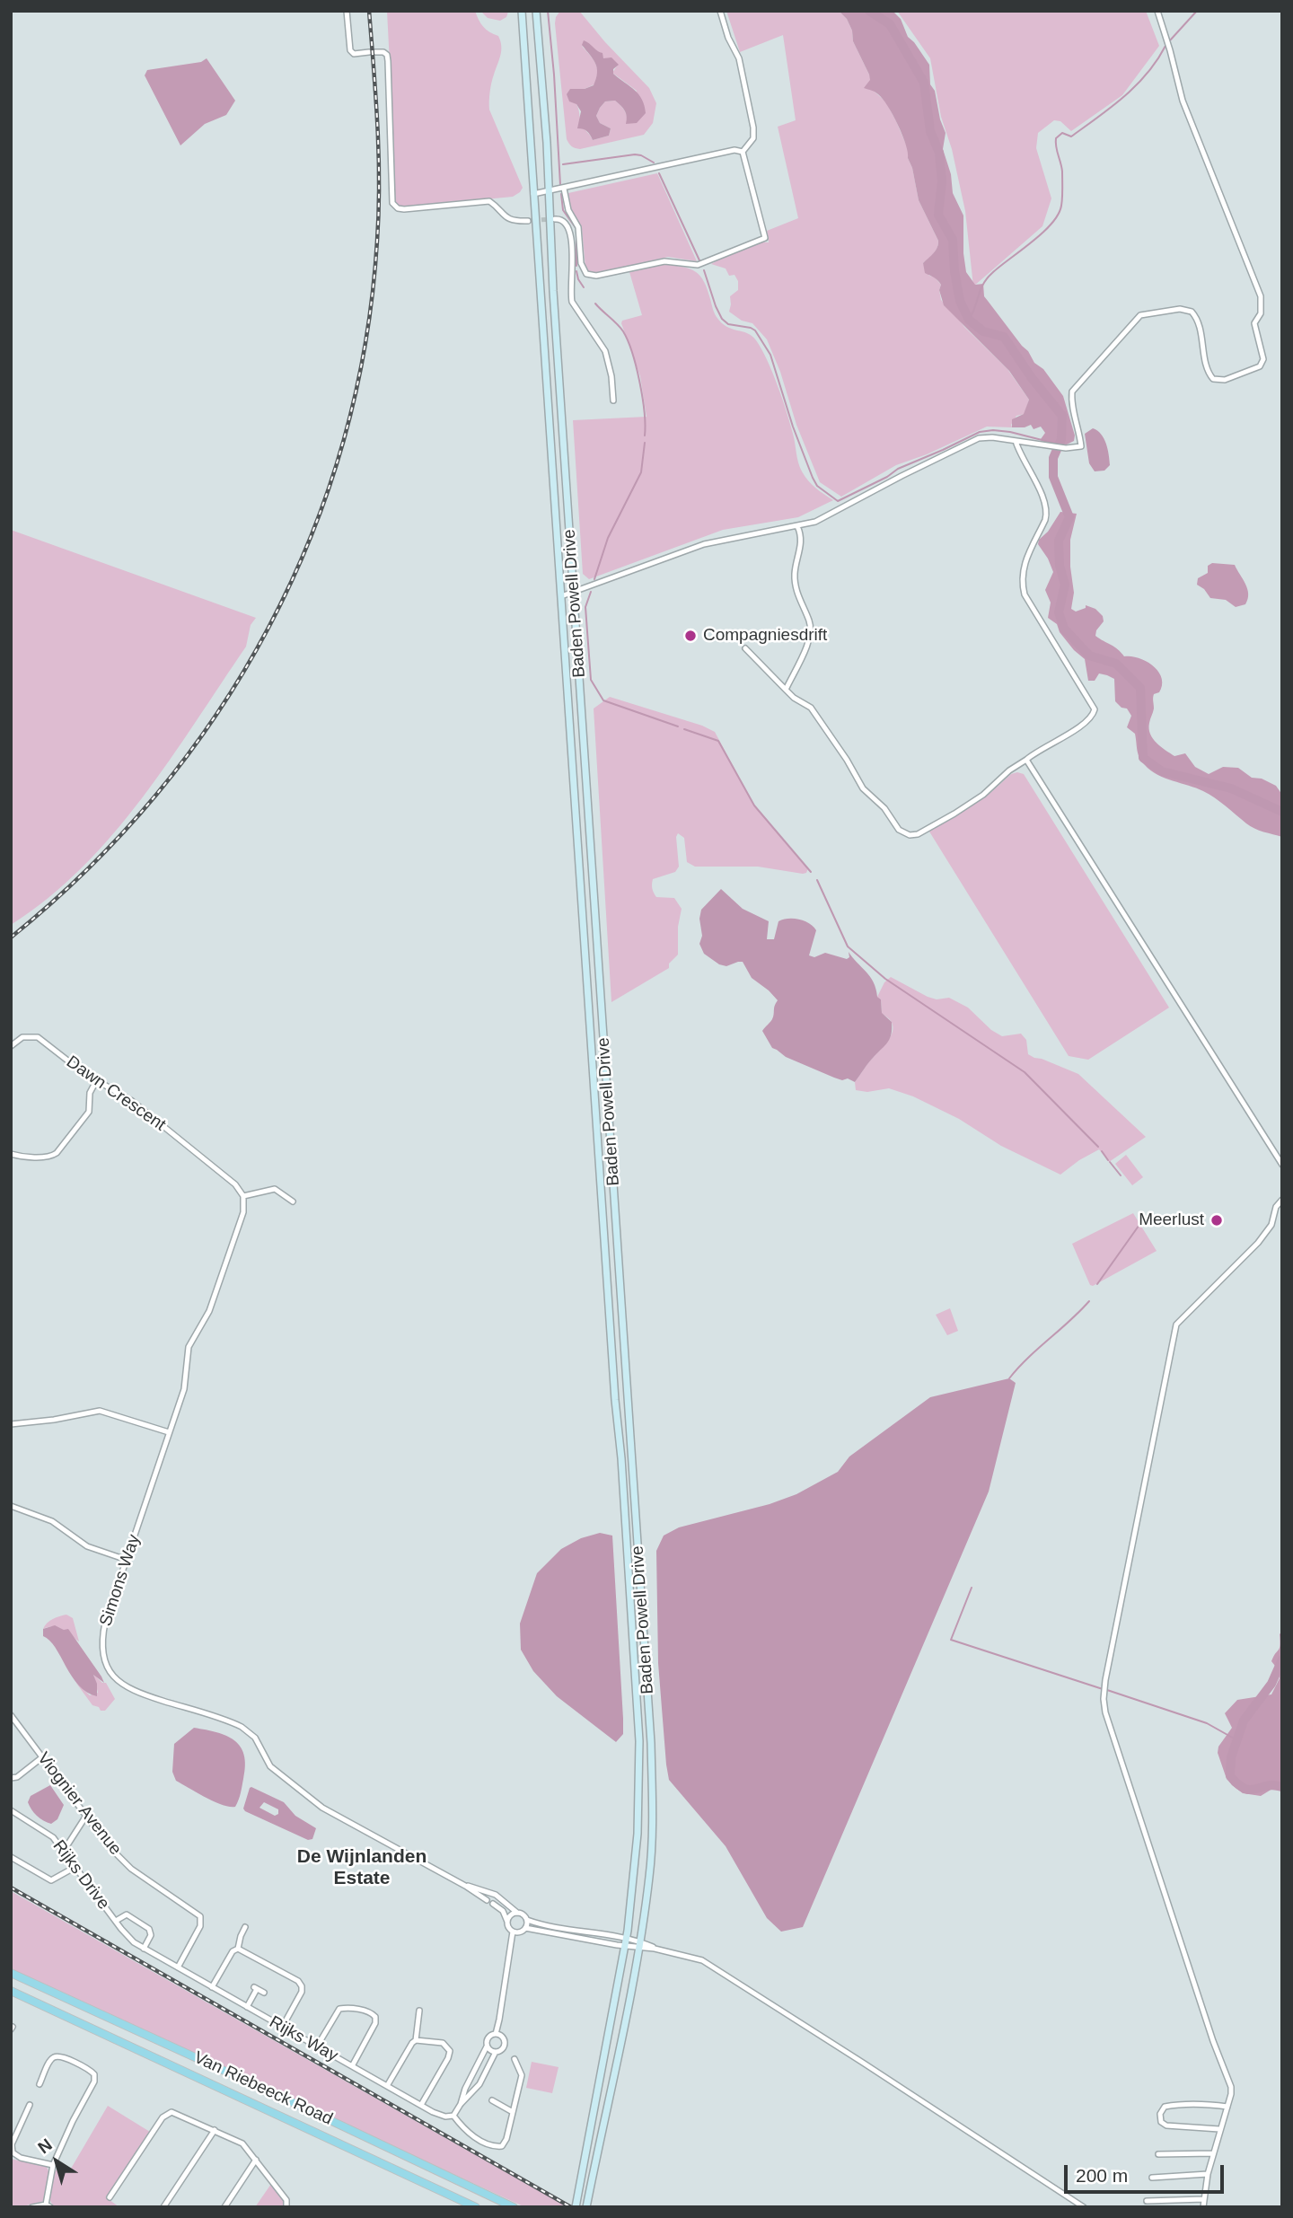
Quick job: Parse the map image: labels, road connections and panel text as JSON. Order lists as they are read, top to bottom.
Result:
{
  "streets": {
    "main road": ["Baden Powell Drive", "Van Riebeeck Road"],
    "street": [
      "Dawn Crescent",
      "Simons Way",
      "Viognier Avenue",
      "Rijks Drive",
      "Rijks Way"
    ]
  },
  "crossings": [
    ["Dawn Crescent", "Simons Way"],
    ["Viognier Avenue", "Rijks Way"],
    ["Rijks Drive", "Rijks Way"]
  ],
  "districts": ["De Wijnlanden Estate"],
  "places": ["Compagniesdrift", "Meerlust"],
  "scale_bar": "200 m",
  "north": "top left"
}
